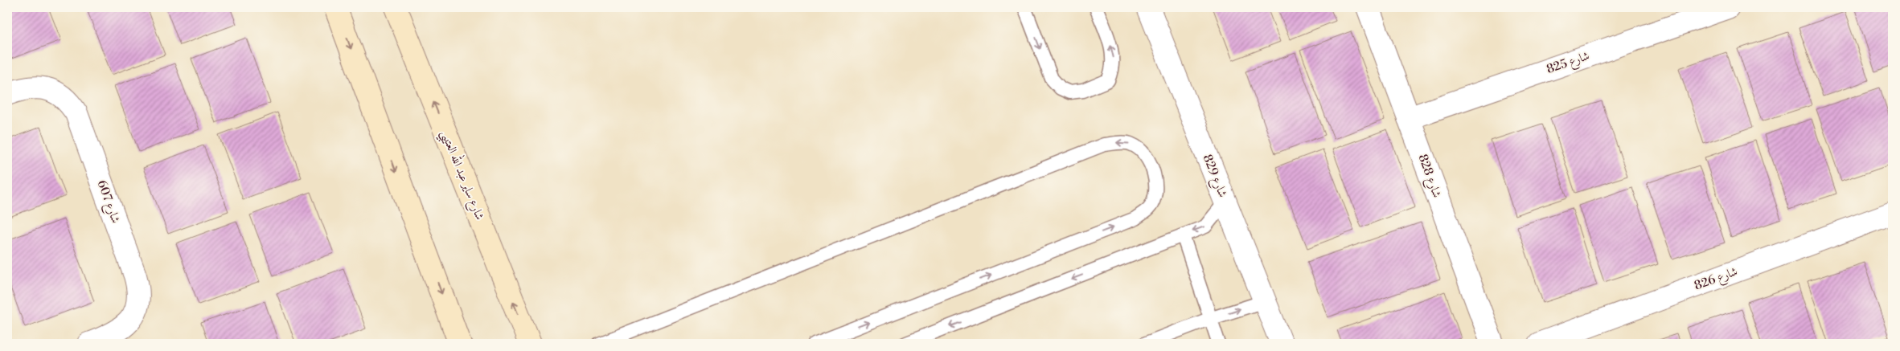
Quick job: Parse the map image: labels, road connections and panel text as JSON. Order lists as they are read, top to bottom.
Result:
{
  "streets": {
    "street": [
      "شارع 825",
      "شارع ساير عبد الله العتيبي",
      "شارع 829",
      "شارع 828",
      "شارع 607",
      "شارع 826"
    ]
  },
  "crossings": [
    ["شارع 825", "شارع 828"]
  ]
}
